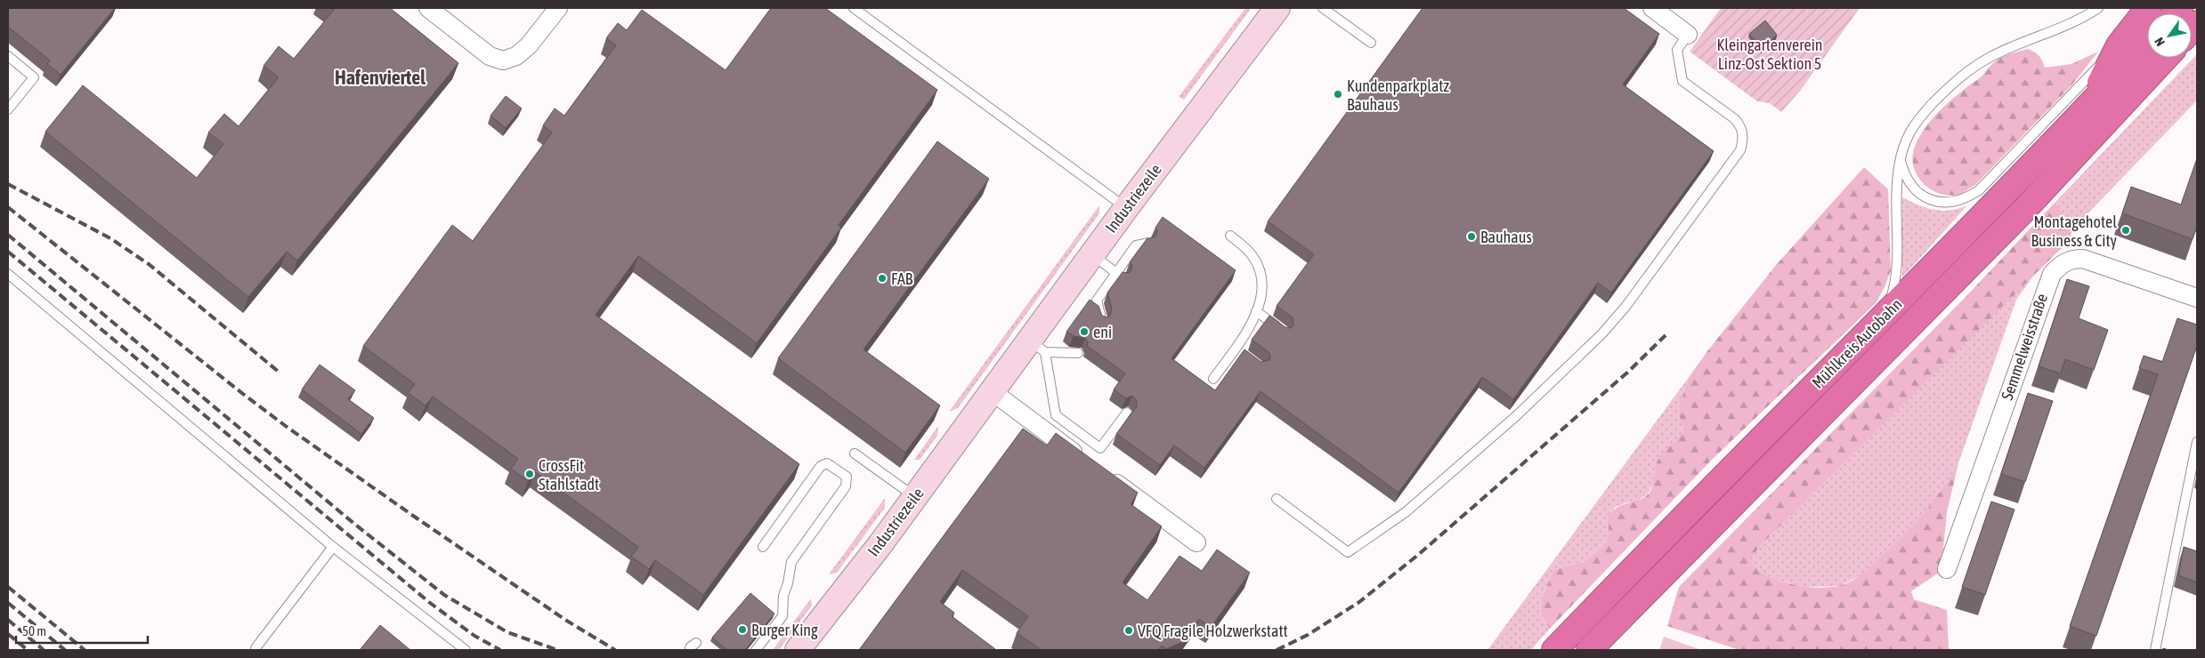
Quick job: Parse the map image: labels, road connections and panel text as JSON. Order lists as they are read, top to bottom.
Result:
{
  "streets": {
    "highway": ["Mühlkreis Autobahn"],
    "main road": ["Industriezeile"],
    "street": ["Semmelweisstraße"]
  },
  "districts": ["Hafenviertel"],
  "parks": ["Kleingartenverein Linz-Ost Sektion 5"],
  "places": [
    "Kundenparkplatz Bauhaus",
    "Montagehotel Business & City",
    "Bauhaus",
    "FAB",
    "eni",
    "CrossFit Stahlstadt",
    "Burger King",
    "VFQ Fragile Holzwerkstatt"
  ],
  "scale_bar": "50 m",
  "north": "bottom left"
}
